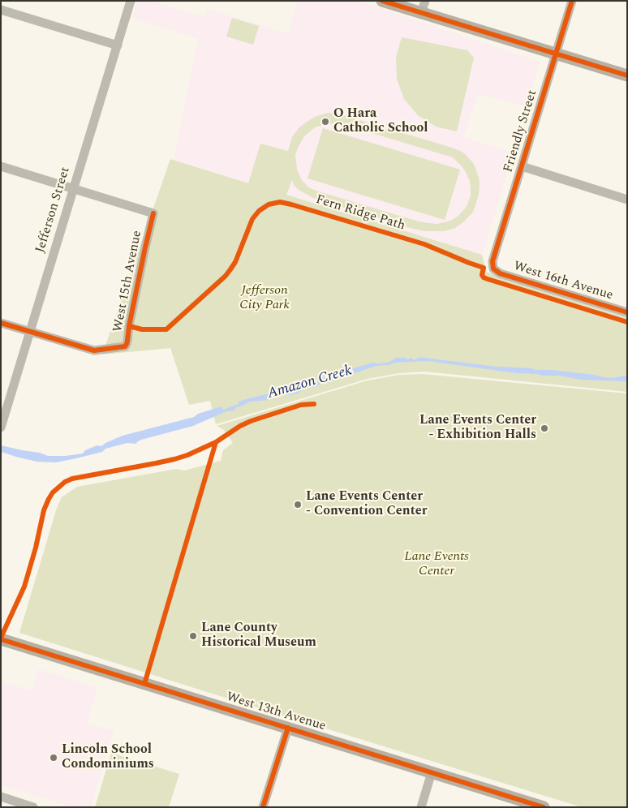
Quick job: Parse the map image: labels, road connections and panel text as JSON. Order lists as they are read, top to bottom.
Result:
{
  "streets": {
    "main road": ["West 13th Avenue"],
    "street": [
      "Friendly Street",
      "Jefferson Street",
      "West 15th Avenue",
      "West 16th Avenue"
    ],
    "cycle path": ["Fern Ridge Path"]
  },
  "crossings": [
    ["Friendly Street", "West 16th Avenue"],
    ["Jefferson Street", "West 15th Avenue"]
  ],
  "water": ["Amazon Creek"],
  "parks": ["Jefferson City Park", "Lane Events Center"],
  "places": [
    "O Hara Catholic School",
    "Lane Events Center - Exhibition Halls",
    "Lane Events Center - Convention Center",
    "Lane County Historical Museum",
    "Lincoln School Condominiums"
  ]
}
